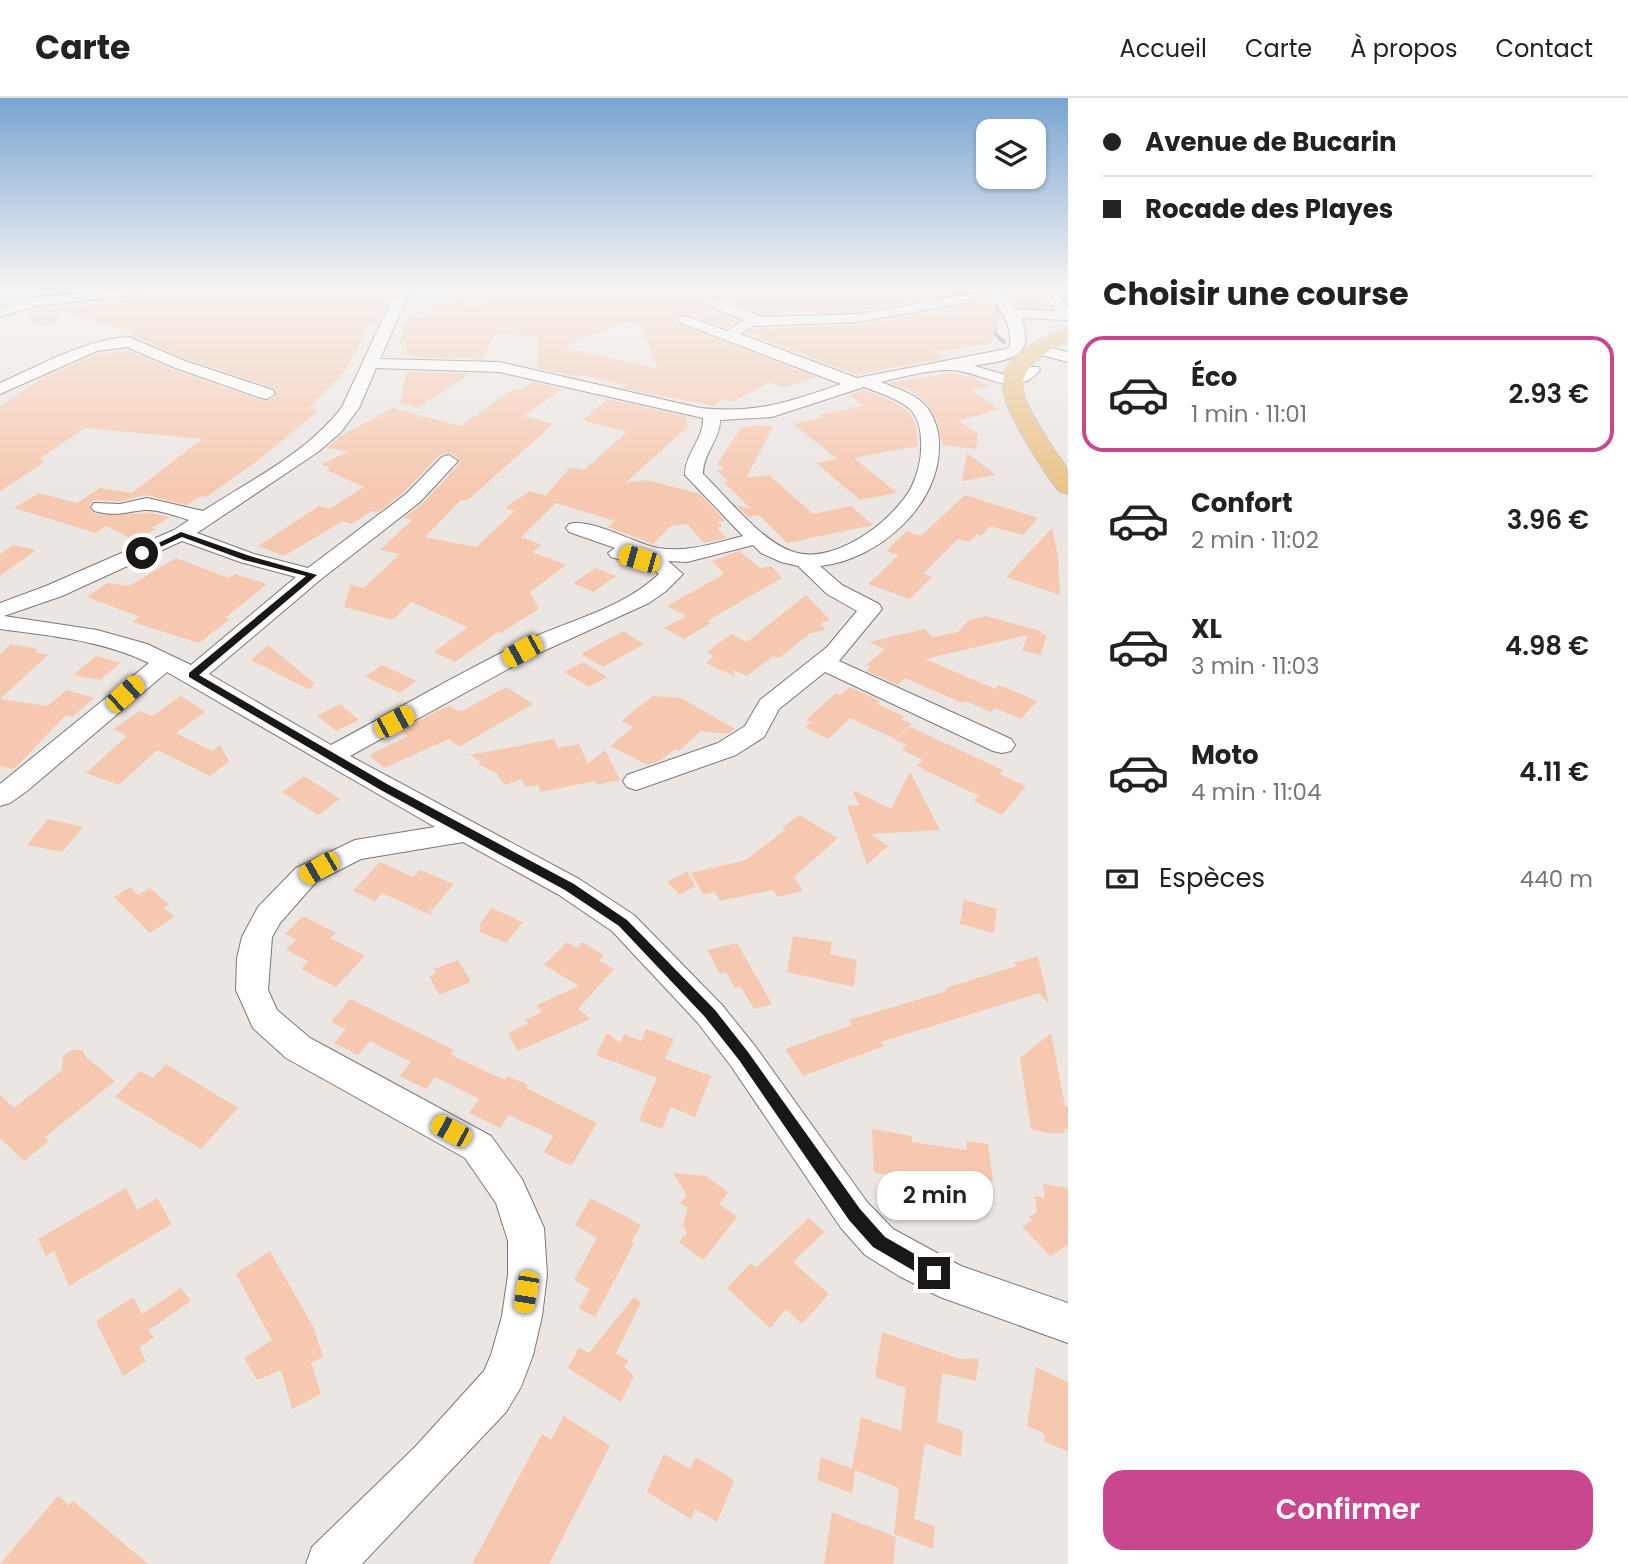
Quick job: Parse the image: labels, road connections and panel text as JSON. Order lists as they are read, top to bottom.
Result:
{
  "page": {
    "header": "Carte",
    "nav": [
      "Accueil",
      "Carte",
      "À propos",
      "Contact"
    ],
    "banner": ["Avenue de Bucarin", "Rocade des Playes"],
    "heading": "Choisir une course",
    "list": [
      {
        "name": "Éco",
        "note": "1 min · 11:01",
        "value": "2.93 €"
      },
      {
        "name": "Confort",
        "note": "2 min · 11:02",
        "value": "3.96 €"
      },
      {
        "name": "XL",
        "note": "3 min · 11:03",
        "value": "4.98 €"
      },
      {
        "name": "Moto",
        "note": "4 min · 11:04",
        "value": "4.11 €"
      }
    ],
    "pay": ["Espèces", "440 m"],
    "bubble": "2 min",
    "buttons": "Confirmer"
  }
}
